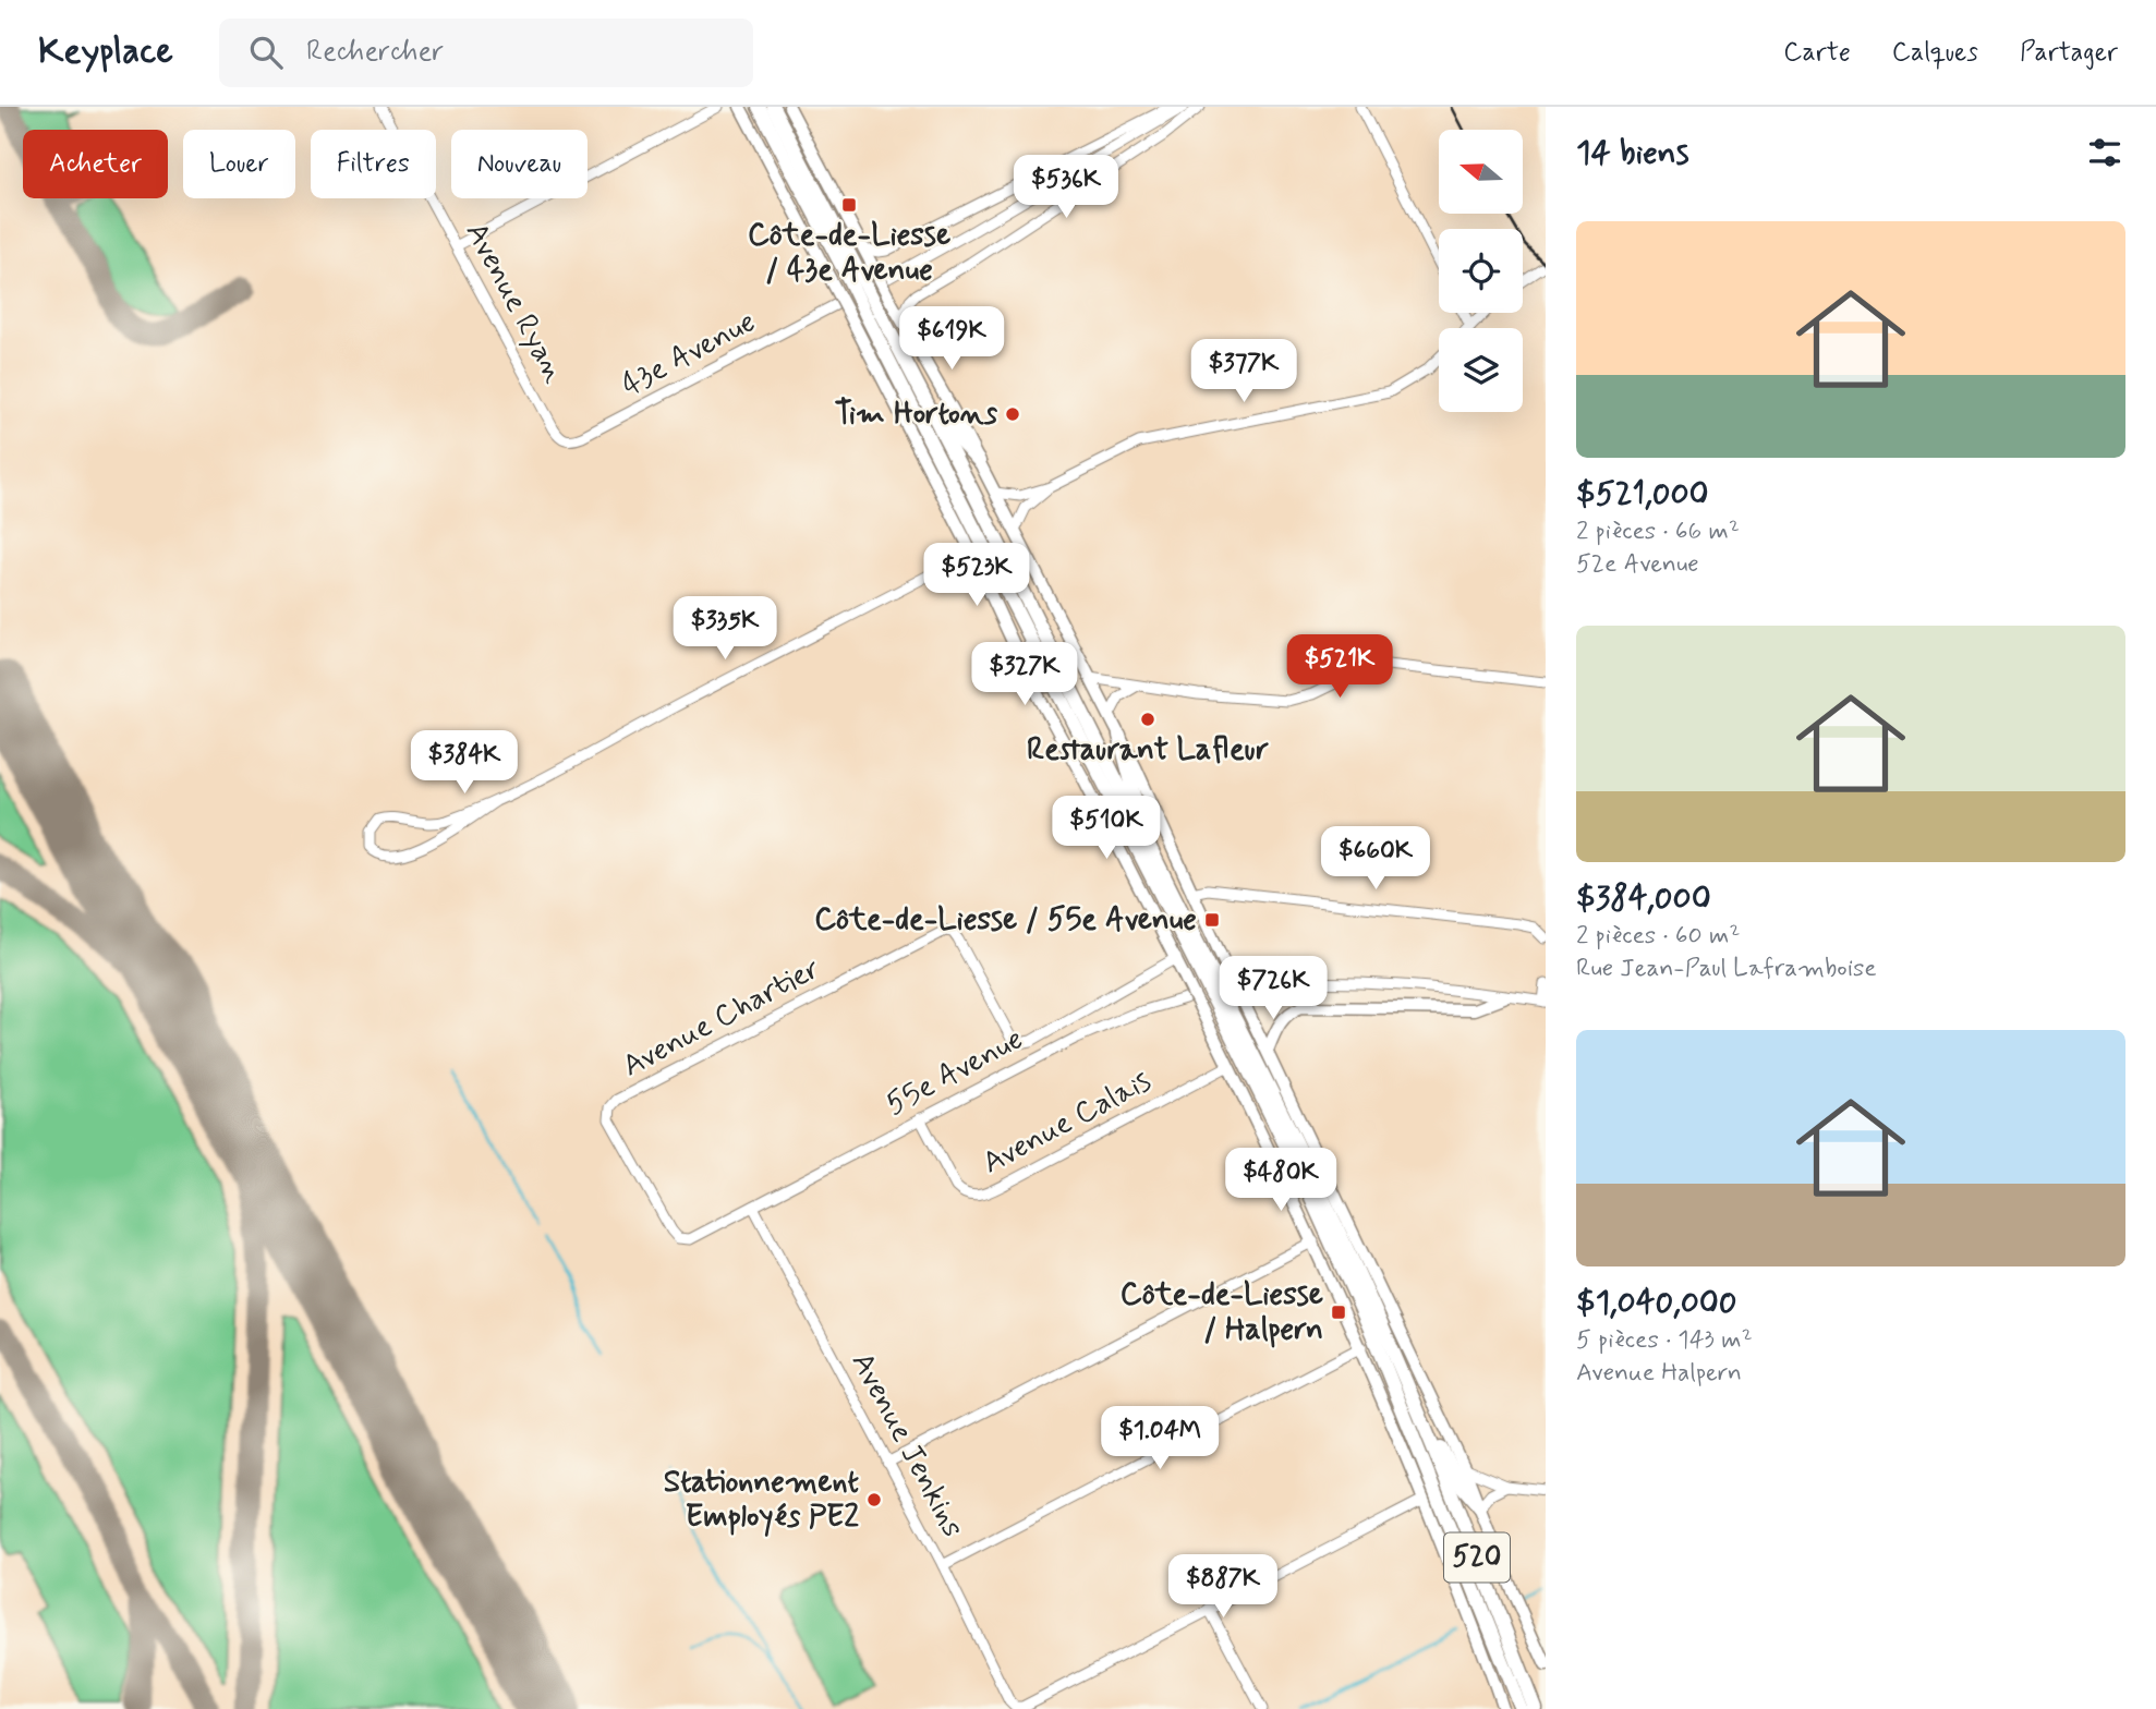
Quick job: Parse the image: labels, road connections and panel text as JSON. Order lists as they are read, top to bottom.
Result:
{
  "streets": {
    "highway": ["520"],
    "street": [
      "Avenue Ryan",
      "43e Avenue",
      "Avenue Chartier",
      "55e Avenue",
      "Avenue Calais",
      "Avenue Jenkins"
    ]
  },
  "crossings": [
    ["Avenue Ryan", "43e Avenue"],
    ["Avenue Chartier", "55e Avenue"],
    ["Avenue Chartier", "Avenue Jenkins"],
    ["55e Avenue", "Avenue Calais"],
    ["55e Avenue", "Avenue Jenkins"]
  ],
  "places": {
    "transit": ["Côte-de-Liesse / 43e Avenue", "Côte-de-Liesse / 55e Avenue", "Côte-de-Liesse / Halpern"],
    "other": ["Tim Hortons", "Restaurant Lafleur", "Stationnement Employés PE2"]
  },
  "north": "left",
  "page": {
    "header": "Keyplace",
    "search": "Rechercher",
    "nav": ["Carte", "Calques", "Partager"],
    "heading": "14 biens",
    "chip": [
      "Acheter",
      "Louer",
      "Filtres",
      "Nouveau"
    ],
    "price": [
      "$536K",
      "$619K",
      "$377K",
      "$523K",
      "$335K",
      "$521K",
      "$327K",
      "$384K",
      "$510K",
      "$660K",
      "$726K",
      "$480K",
      "$1.04M",
      "$887K"
    ],
    "list": [
      {
        "name": "$521,000",
        "note": "2 pièces · 66 m² · 52e Avenue"
      },
      {
        "name": "$384,000",
        "note": "2 pièces · 60 m² · Rue Jean-Paul Laframboise"
      },
      {
        "name": "$1,040,000",
        "note": "5 pièces · 143 m² · Avenue Halpern"
      }
    ]
  }
}
